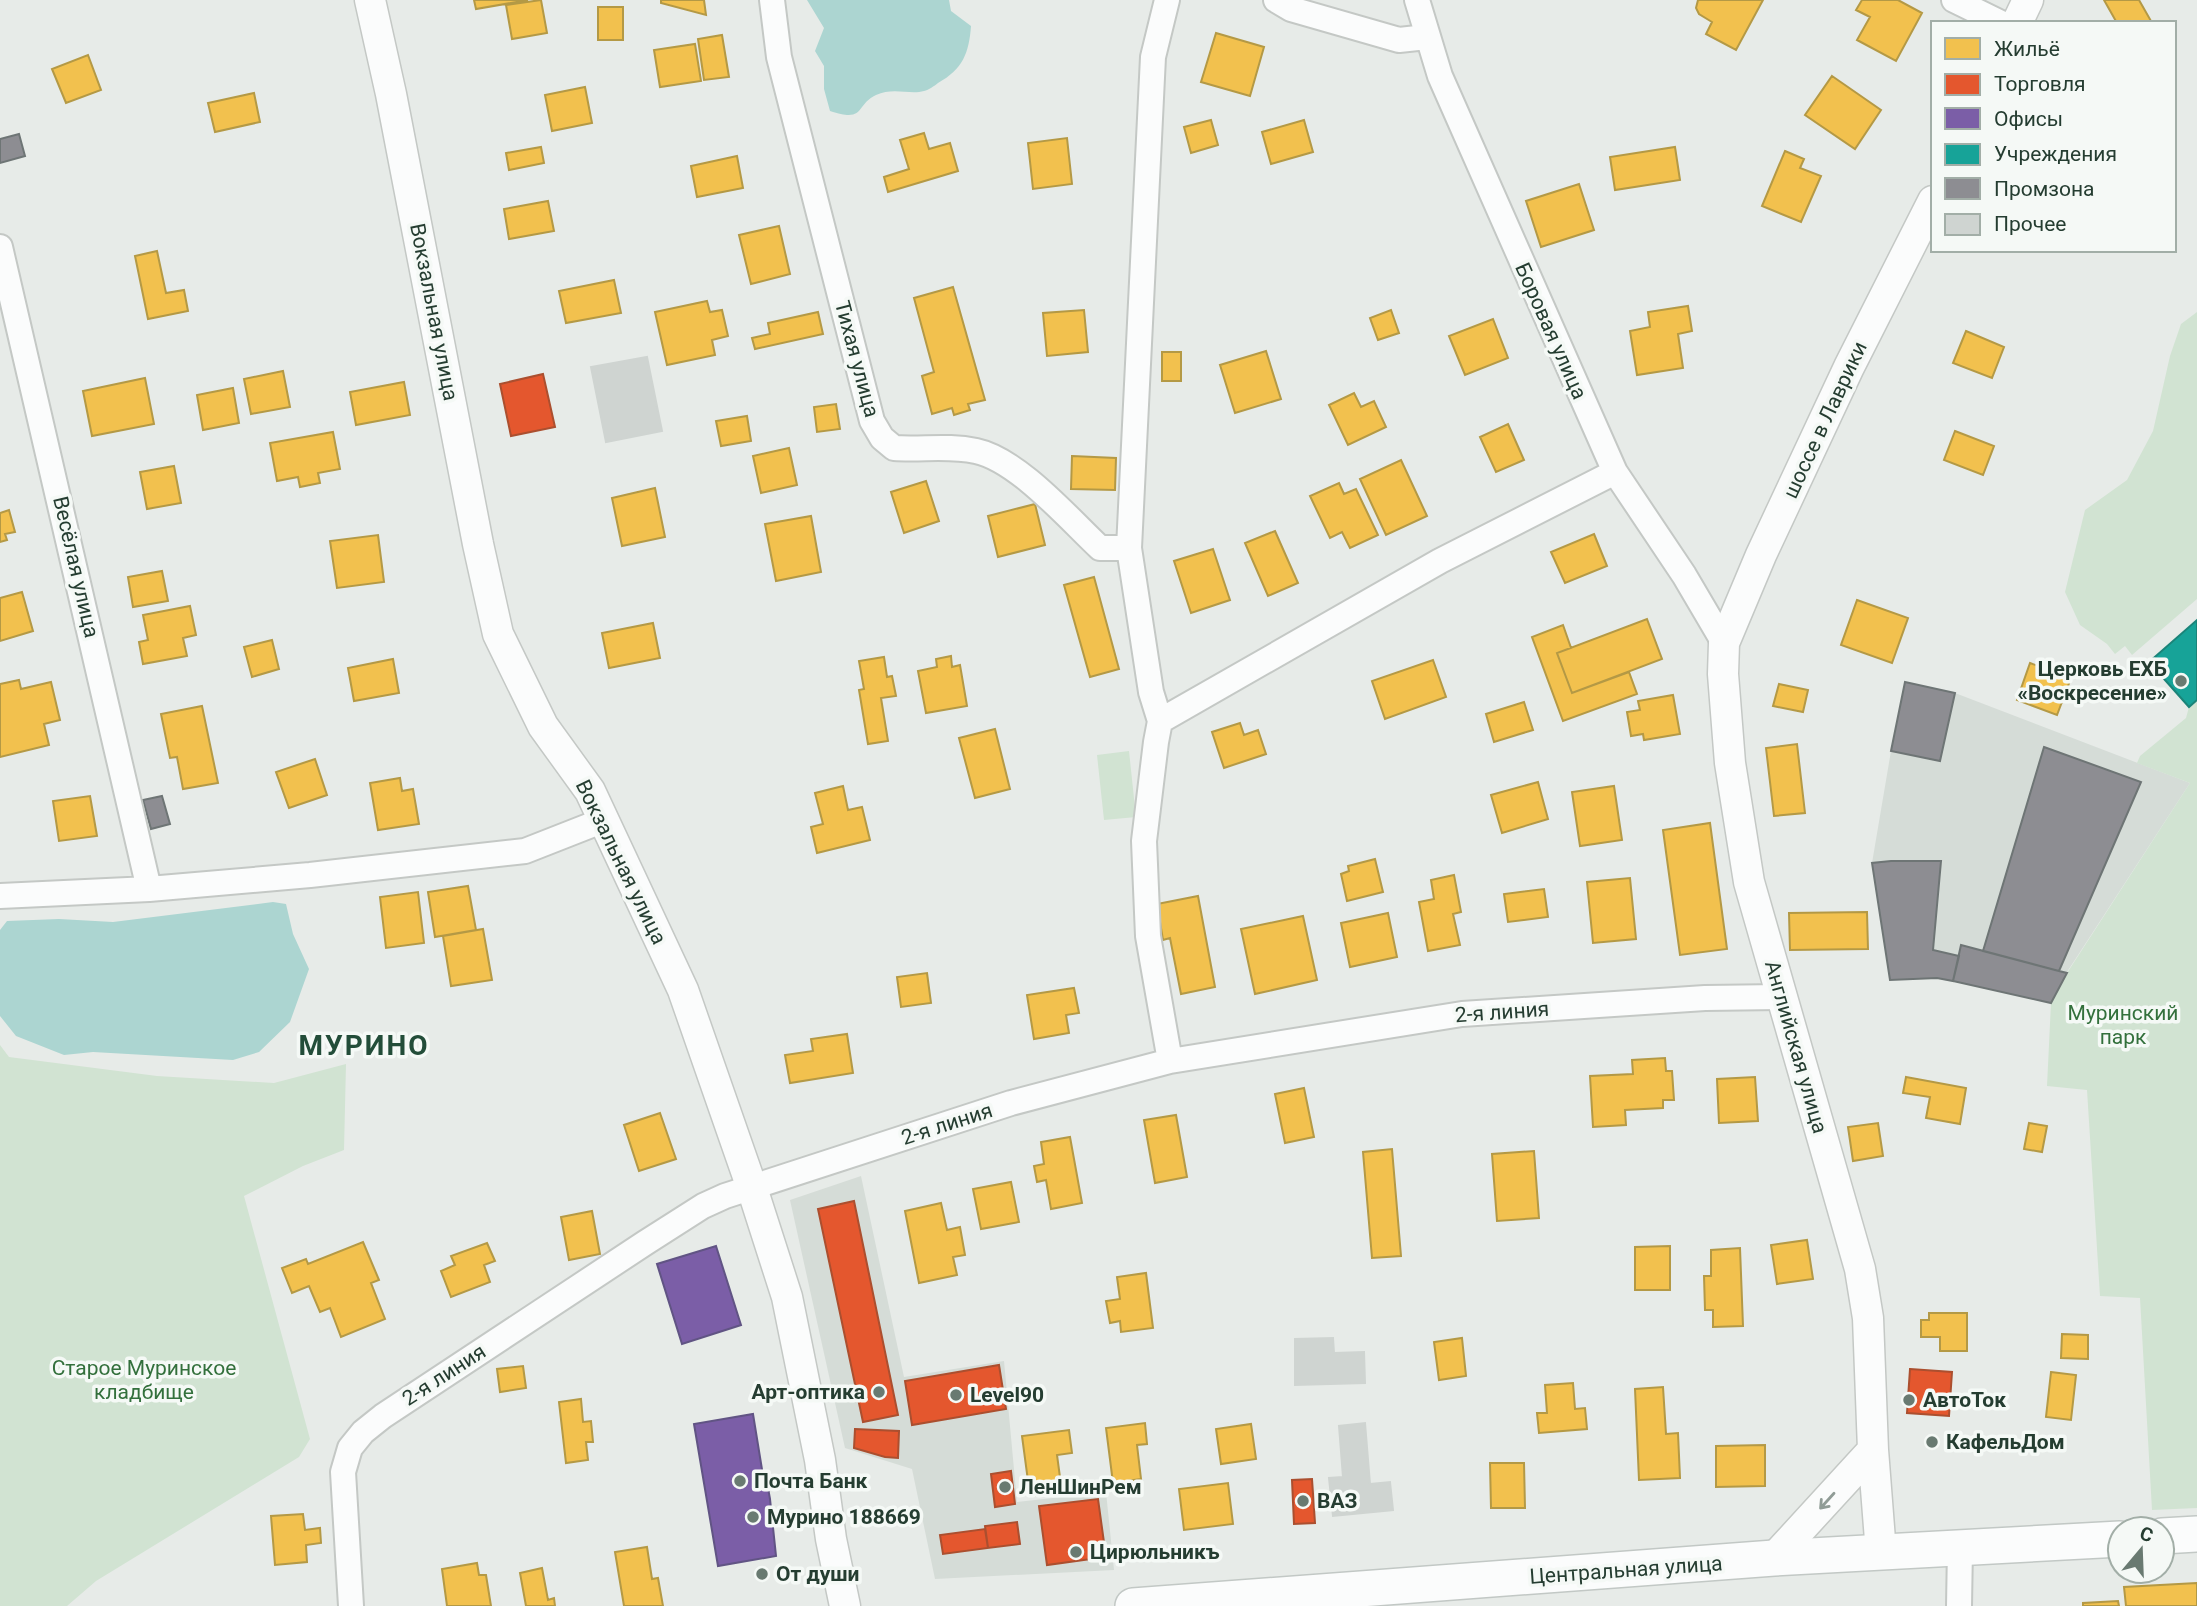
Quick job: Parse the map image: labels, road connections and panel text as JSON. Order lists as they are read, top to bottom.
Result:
{
  "streets": {
    "main road": ["Центральная улица"],
    "street": [
      "Вокзальная улица",
      "Боровая улица",
      "Тихая улица",
      "шоссе в Лаврики",
      "Весёлая улица",
      "2-я линия",
      "Английская улица"
    ]
  },
  "crossings": [
    ["Вокзальная улица", "2-я линия"],
    ["Боровая улица", "шоссе в Лаврики"],
    ["Боровая улица", "Английская улица"],
    ["шоссе в Лаврики", "Английская улица"],
    ["2-я линия", "Английская улица"],
    ["Английская улица", "Центральная улица"]
  ],
  "districts": ["МУРИНО"],
  "parks": ["Муринский парк", "Старое Муринское кладбище"],
  "places": [
    "Церковь ЕХБ «Воскресение»",
    "Арт-оптика",
    "Level90",
    "АвтоТок",
    "КафельДом",
    "Почта Банк",
    "ЛенШинРем",
    "ВАЗ",
    "Мурино 188669",
    "Цирюльникъ",
    "От души"
  ],
  "legend": [
    "Жильё",
    "Торговля",
    "Офисы",
    "Учреждения",
    "Промзона",
    "Прочее"
  ],
  "north": "top"
}
